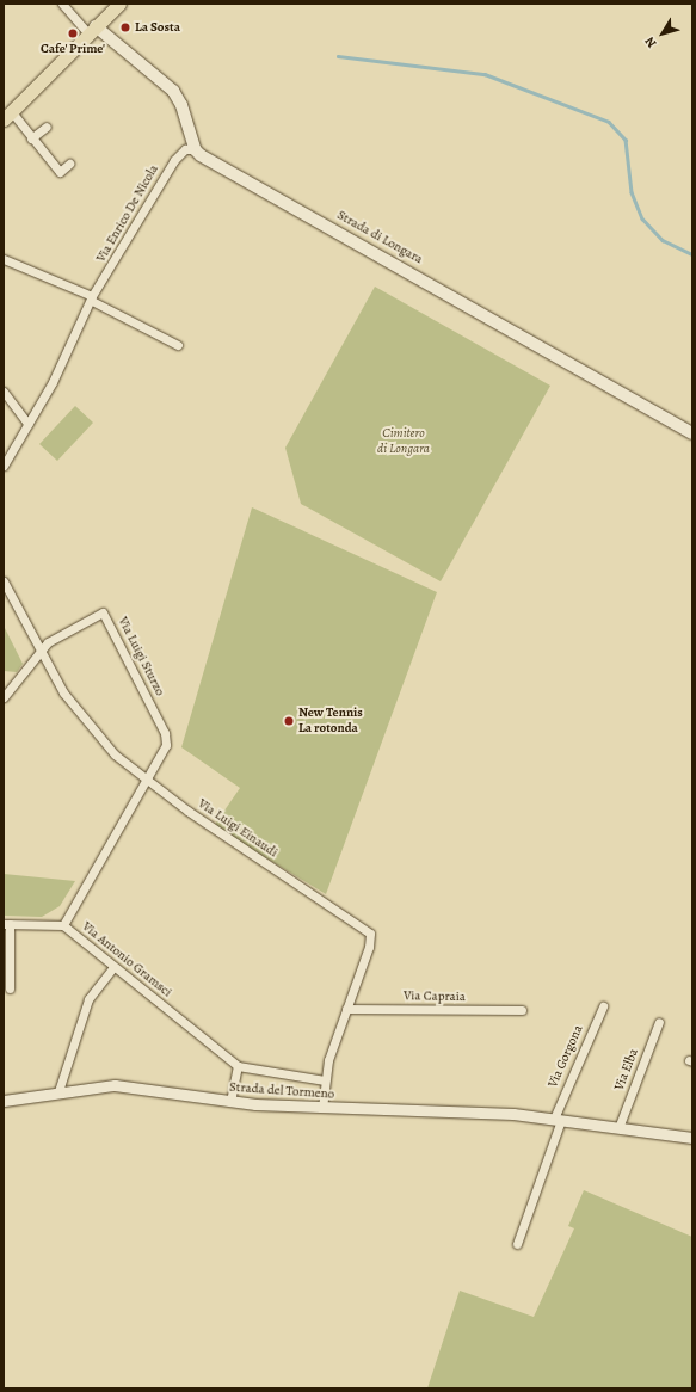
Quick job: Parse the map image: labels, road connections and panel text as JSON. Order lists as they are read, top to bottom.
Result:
{
  "streets": {
    "main road": ["Strada di Longara"],
    "street": [
      "Via Enrico De Nicola",
      "Via Luigi Sturzo",
      "Via Luigi Einaudi",
      "Via Antonio Gramsci",
      "Via Capraia",
      "Via Gorgona",
      "Via Elba",
      "Strada del Tormeno"
    ]
  },
  "crossings": [
    ["Via Enrico De Nicola", "Strada di Longara"],
    ["Via Luigi Sturzo", "Via Luigi Einaudi"],
    ["Via Luigi Sturzo", "Via Antonio Gramsci"],
    ["Via Luigi Einaudi", "Via Antonio Gramsci"],
    ["Via Luigi Einaudi", "Via Capraia"],
    ["Via Luigi Einaudi", "Strada del Tormeno"],
    ["Via Gorgona", "Strada del Tormeno"],
    ["Via Elba", "Strada del Tormeno"]
  ],
  "parks": ["Cimitero di Longara"],
  "places": ["La Sosta", "Cafe' Prime'", "New Tennis La rotonda"],
  "north": "bottom left"
}
